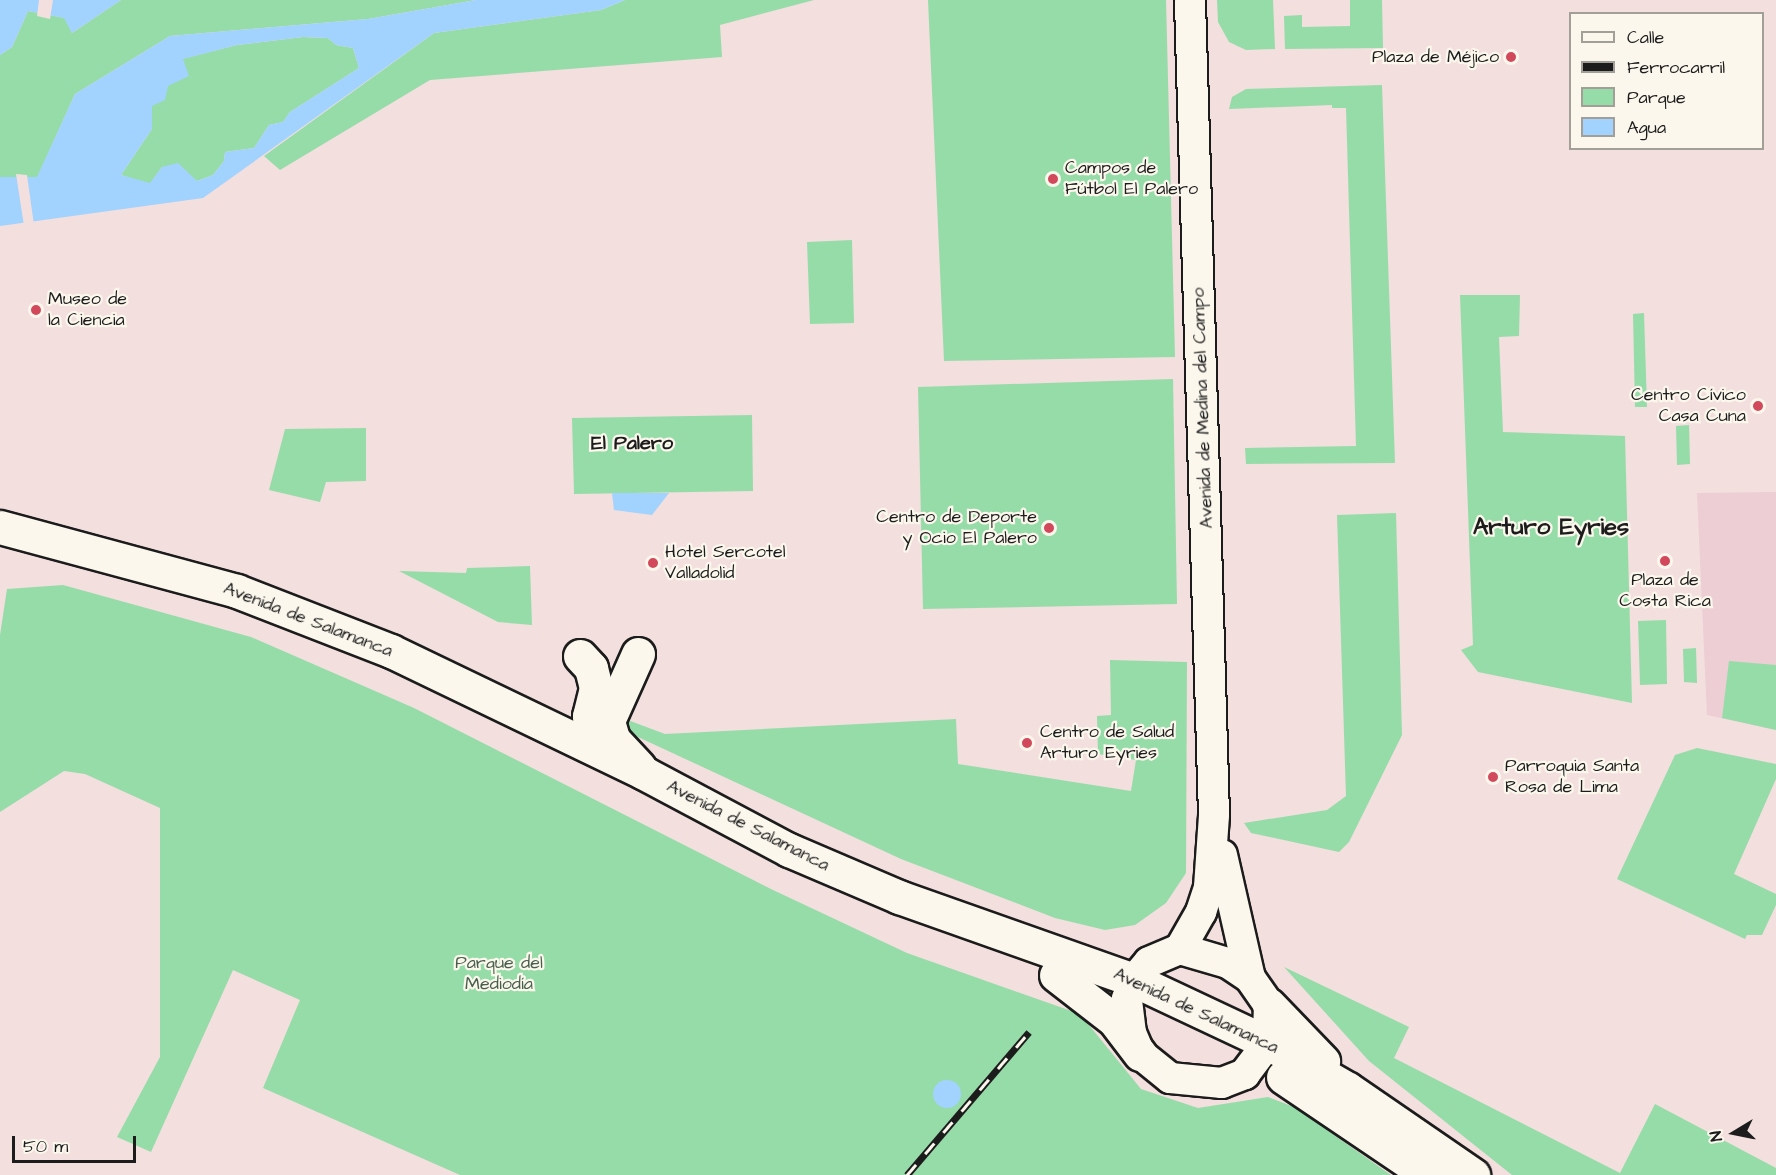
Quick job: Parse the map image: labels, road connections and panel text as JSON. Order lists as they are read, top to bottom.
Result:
{
  "streets": {
    "highway": ["Avenida de Salamanca"],
    "main road": ["Avenida de Medina del Campo"]
  },
  "districts": ["El Palero", "Arturo Eyries"],
  "parks": ["Parque del Mediodía"],
  "places": [
    "Plaza de Méjico",
    "Campos de Fútbol El Palero",
    "Museo de la Ciencia",
    "Centro Cívico Casa Cuna",
    "Centro de Deporte y Ocio El Palero",
    "Plaza de Costa Rica",
    "Hotel Sercotel Valladolid",
    "Centro de Salud Arturo Eyries",
    "Parroquia Santa Rosa de Lima"
  ],
  "legend": [
    "Calle",
    "Ferrocarril",
    "Parque",
    "Agua"
  ],
  "scale_bar": "50 m",
  "north": "left"
}
